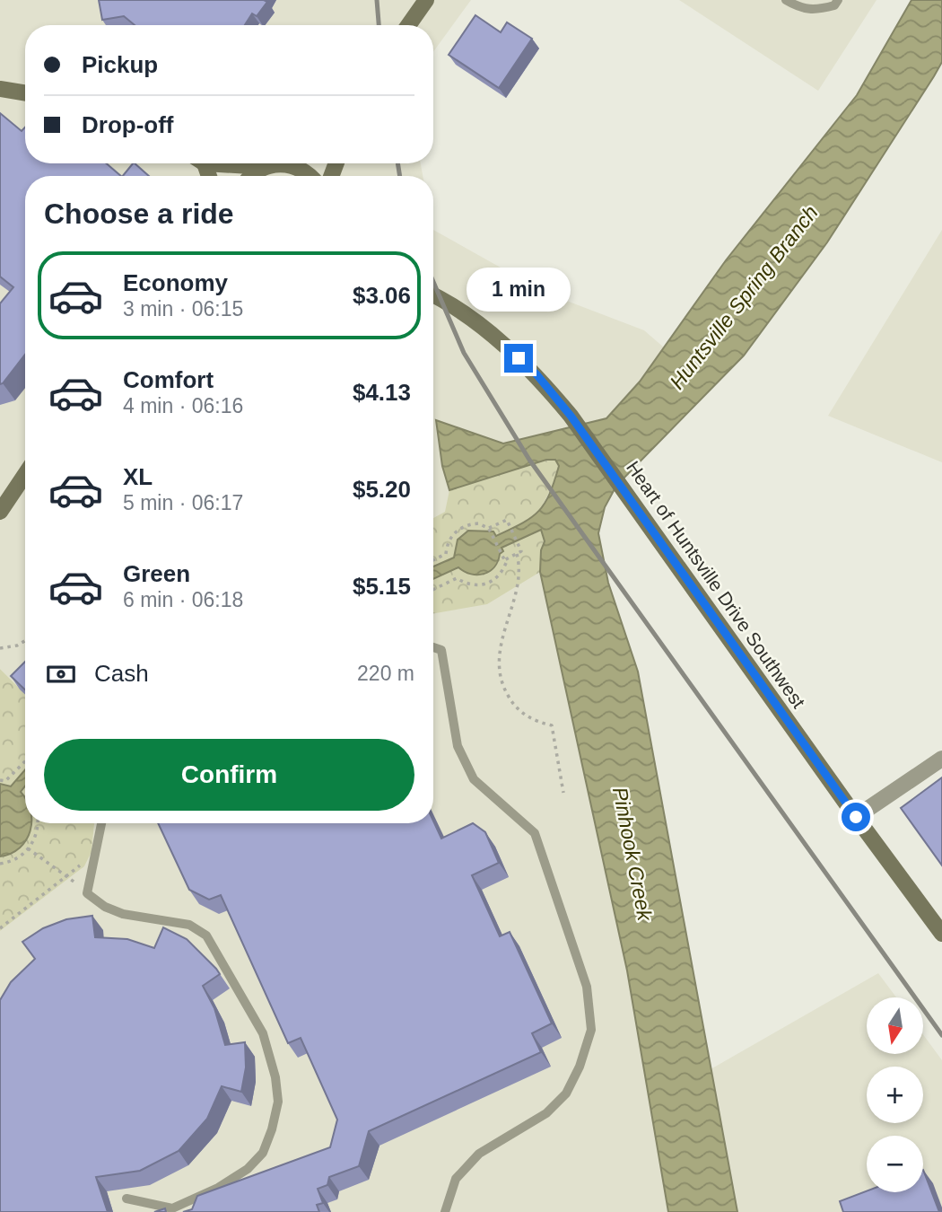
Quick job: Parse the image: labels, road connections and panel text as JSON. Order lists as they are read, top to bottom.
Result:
{
  "streets": {
    "street": ["Heart of Huntsville Drive Southwest"]
  },
  "water": ["Huntsville Spring Branch", "Pinhook Creek"],
  "north": "bottom",
  "page": {
    "banner": ["Pickup", "Drop-off"],
    "heading": "Choose a ride",
    "list": [
      {
        "name": "Economy",
        "note": "3 min · 06:15",
        "value": "$3.06"
      },
      {
        "name": "Comfort",
        "note": "4 min · 06:16",
        "value": "$4.13"
      },
      {
        "name": "XL",
        "note": "5 min · 06:17",
        "value": "$5.20"
      },
      {
        "name": "Green",
        "note": "6 min · 06:18",
        "value": "$5.15"
      }
    ],
    "bubble": "1 min",
    "pay": ["Cash", "220 m"],
    "buttons": "Confirm",
    "map_buttons": ["+", "−"]
  }
}
